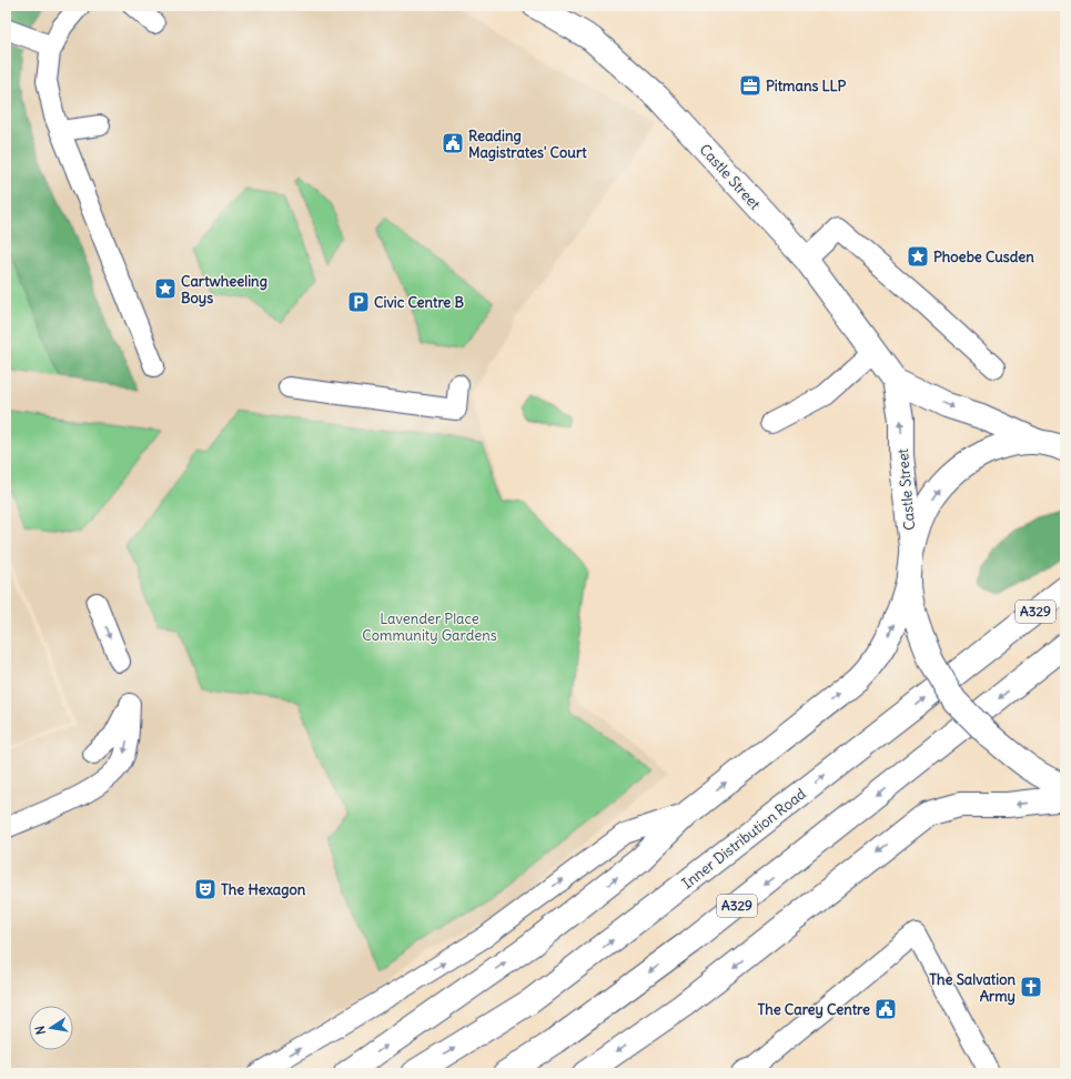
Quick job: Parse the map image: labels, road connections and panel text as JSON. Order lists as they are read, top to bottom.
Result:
{
  "streets": {
    "main road": ["Castle Street", "A329", "Inner Distribution Road"]
  },
  "parks": ["Lavender Place Community Gardens"],
  "places": {
    "office": ["Pitmans LLP"],
    "public building": ["Reading Magistrates' Court", "The Carey Centre"],
    "place": ["Phoebe Cusden", "Cartwheeling Boys"],
    "parking": ["Civic Centre B"],
    "theatre": ["The Hexagon"],
    "church": ["The Salvation Army"]
  },
  "north": "left"
}
